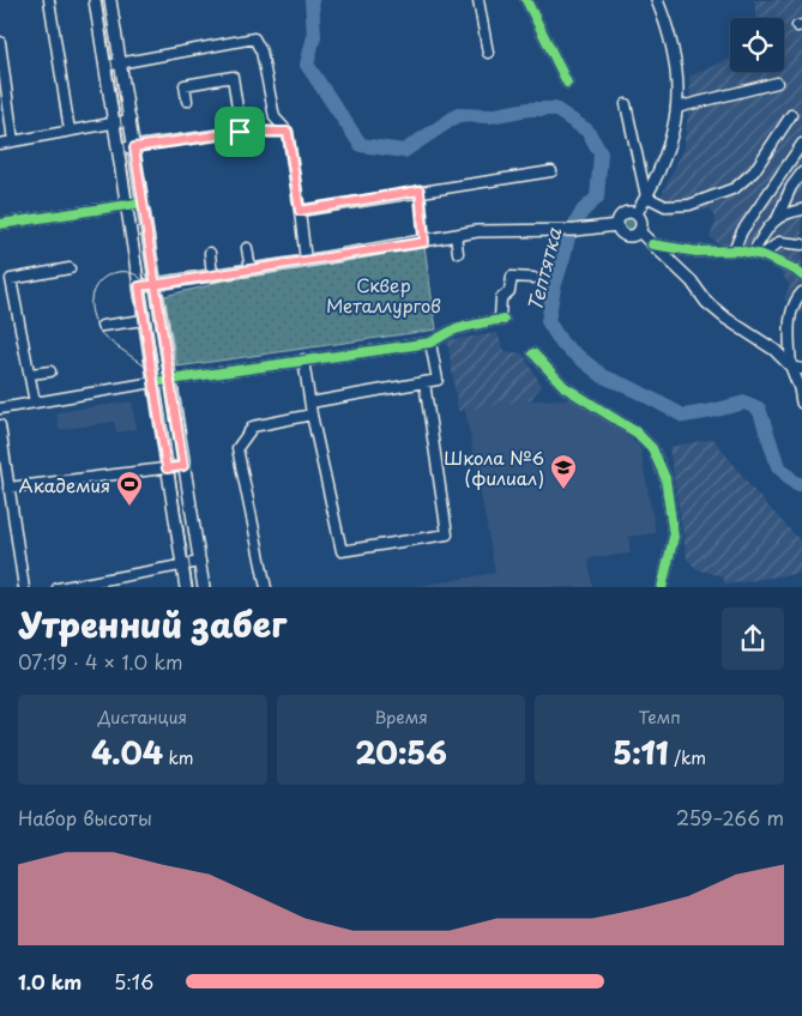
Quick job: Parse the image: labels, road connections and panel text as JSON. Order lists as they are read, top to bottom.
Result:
{
  "water": ["Тептятка"],
  "parks": ["Сквер Металлургов"],
  "places": {
    "school or university": ["Школа №6 (филиал)"],
    "sports": ["Академия"]
  },
  "page": {
    "heading": ["Утренний забег", "07:19 · 4 × 1.0 km"],
    "stats": [
      ["Дистанция", "4.04 km"],
      ["Время", "20:56"],
      ["Темп", "5:11 /km"]
    ],
    "chart": ["Набор высоты", "259–266 m"],
    "list": [
      {
        "name": "1.0 km",
        "note": "5:16"
      }
    ]
  }
}
